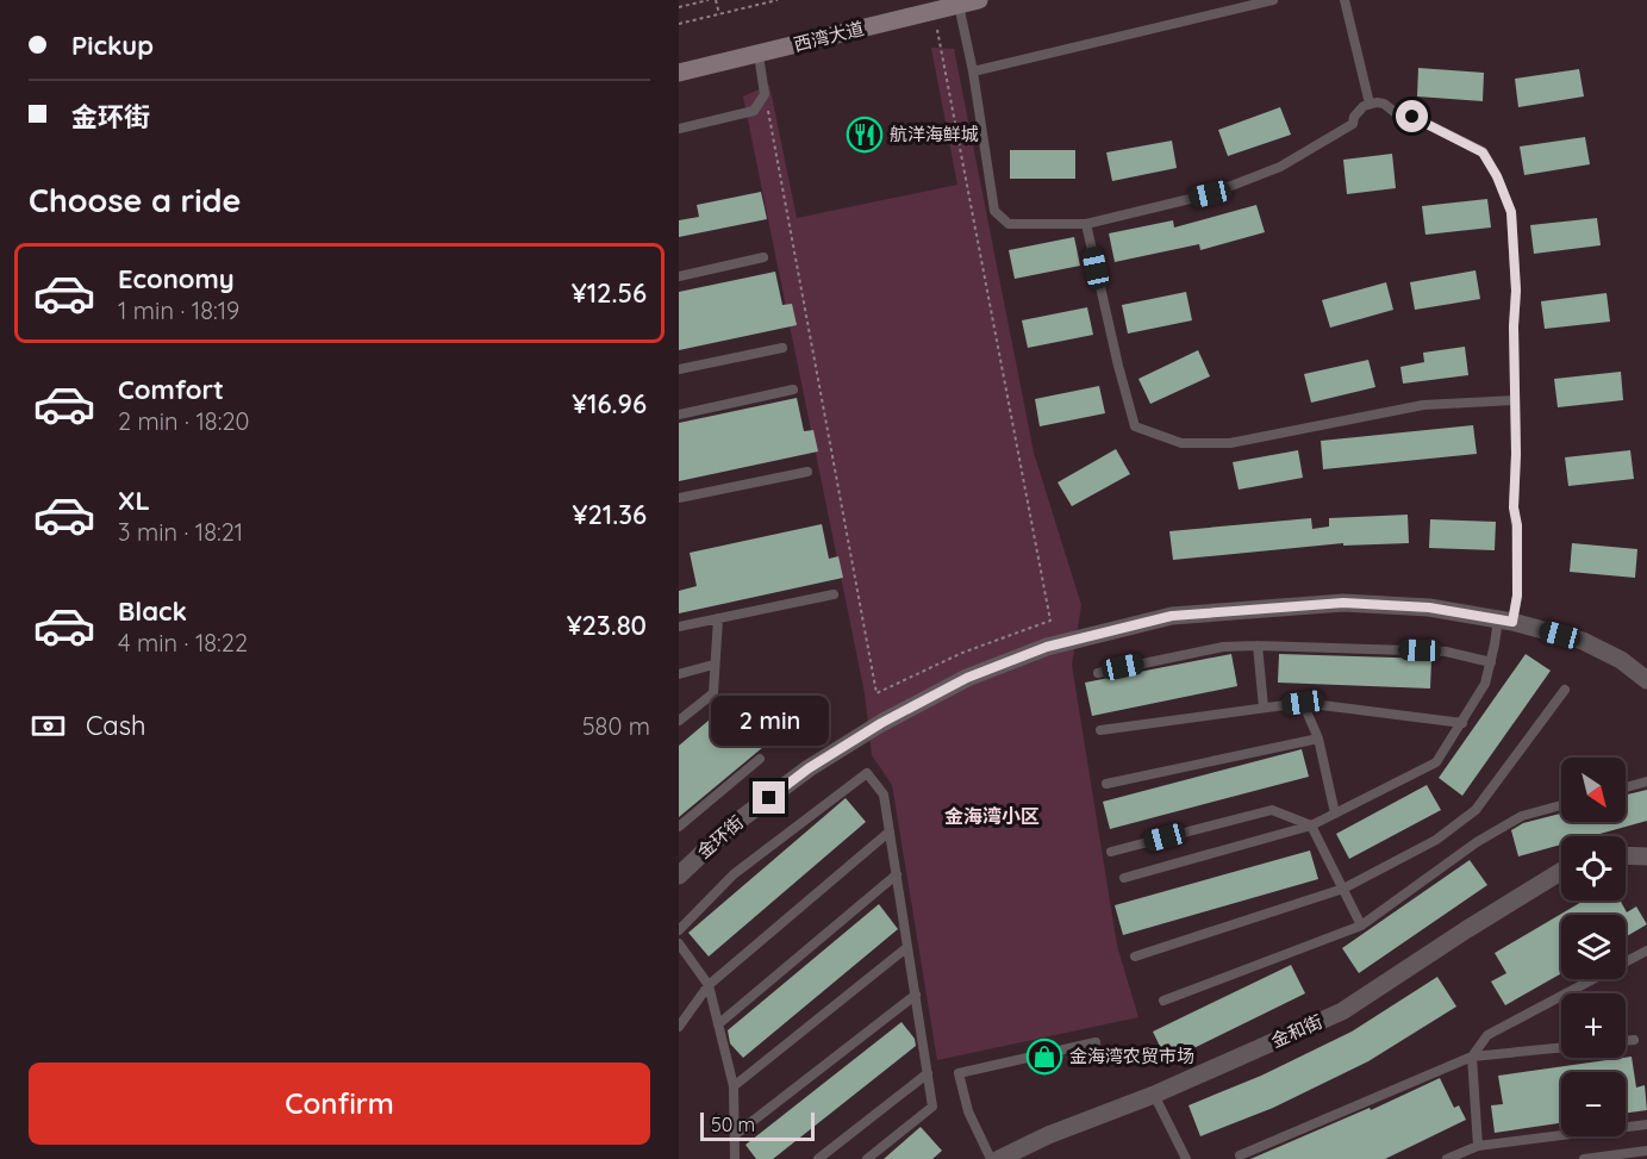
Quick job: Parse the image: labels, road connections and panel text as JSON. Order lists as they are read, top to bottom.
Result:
{
  "streets": {
    "main road": ["西湾大道"],
    "street": ["金环街", "金和街"]
  },
  "districts": ["金海湾小区"],
  "places": {
    "restaurant": ["航洋海鲜城"],
    "shop": ["金海湾农贸市场"]
  },
  "scale_bar": "50 m",
  "north": "bottom right",
  "page": {
    "banner": ["Pickup", "金环街"],
    "heading": "Choose a ride",
    "list": [
      {
        "name": "Economy",
        "note": "1 min · 18:19",
        "value": "¥12.56"
      },
      {
        "name": "Comfort",
        "note": "2 min · 18:20",
        "value": "¥16.96"
      },
      {
        "name": "XL",
        "note": "3 min · 18:21",
        "value": "¥21.36"
      },
      {
        "name": "Black",
        "note": "4 min · 18:22",
        "value": "¥23.80"
      }
    ],
    "pay": ["Cash", "580 m"],
    "bubble": "2 min",
    "map_buttons": ["+", "−"],
    "buttons": "Confirm",
    "scale": "50 m"
  }
}
